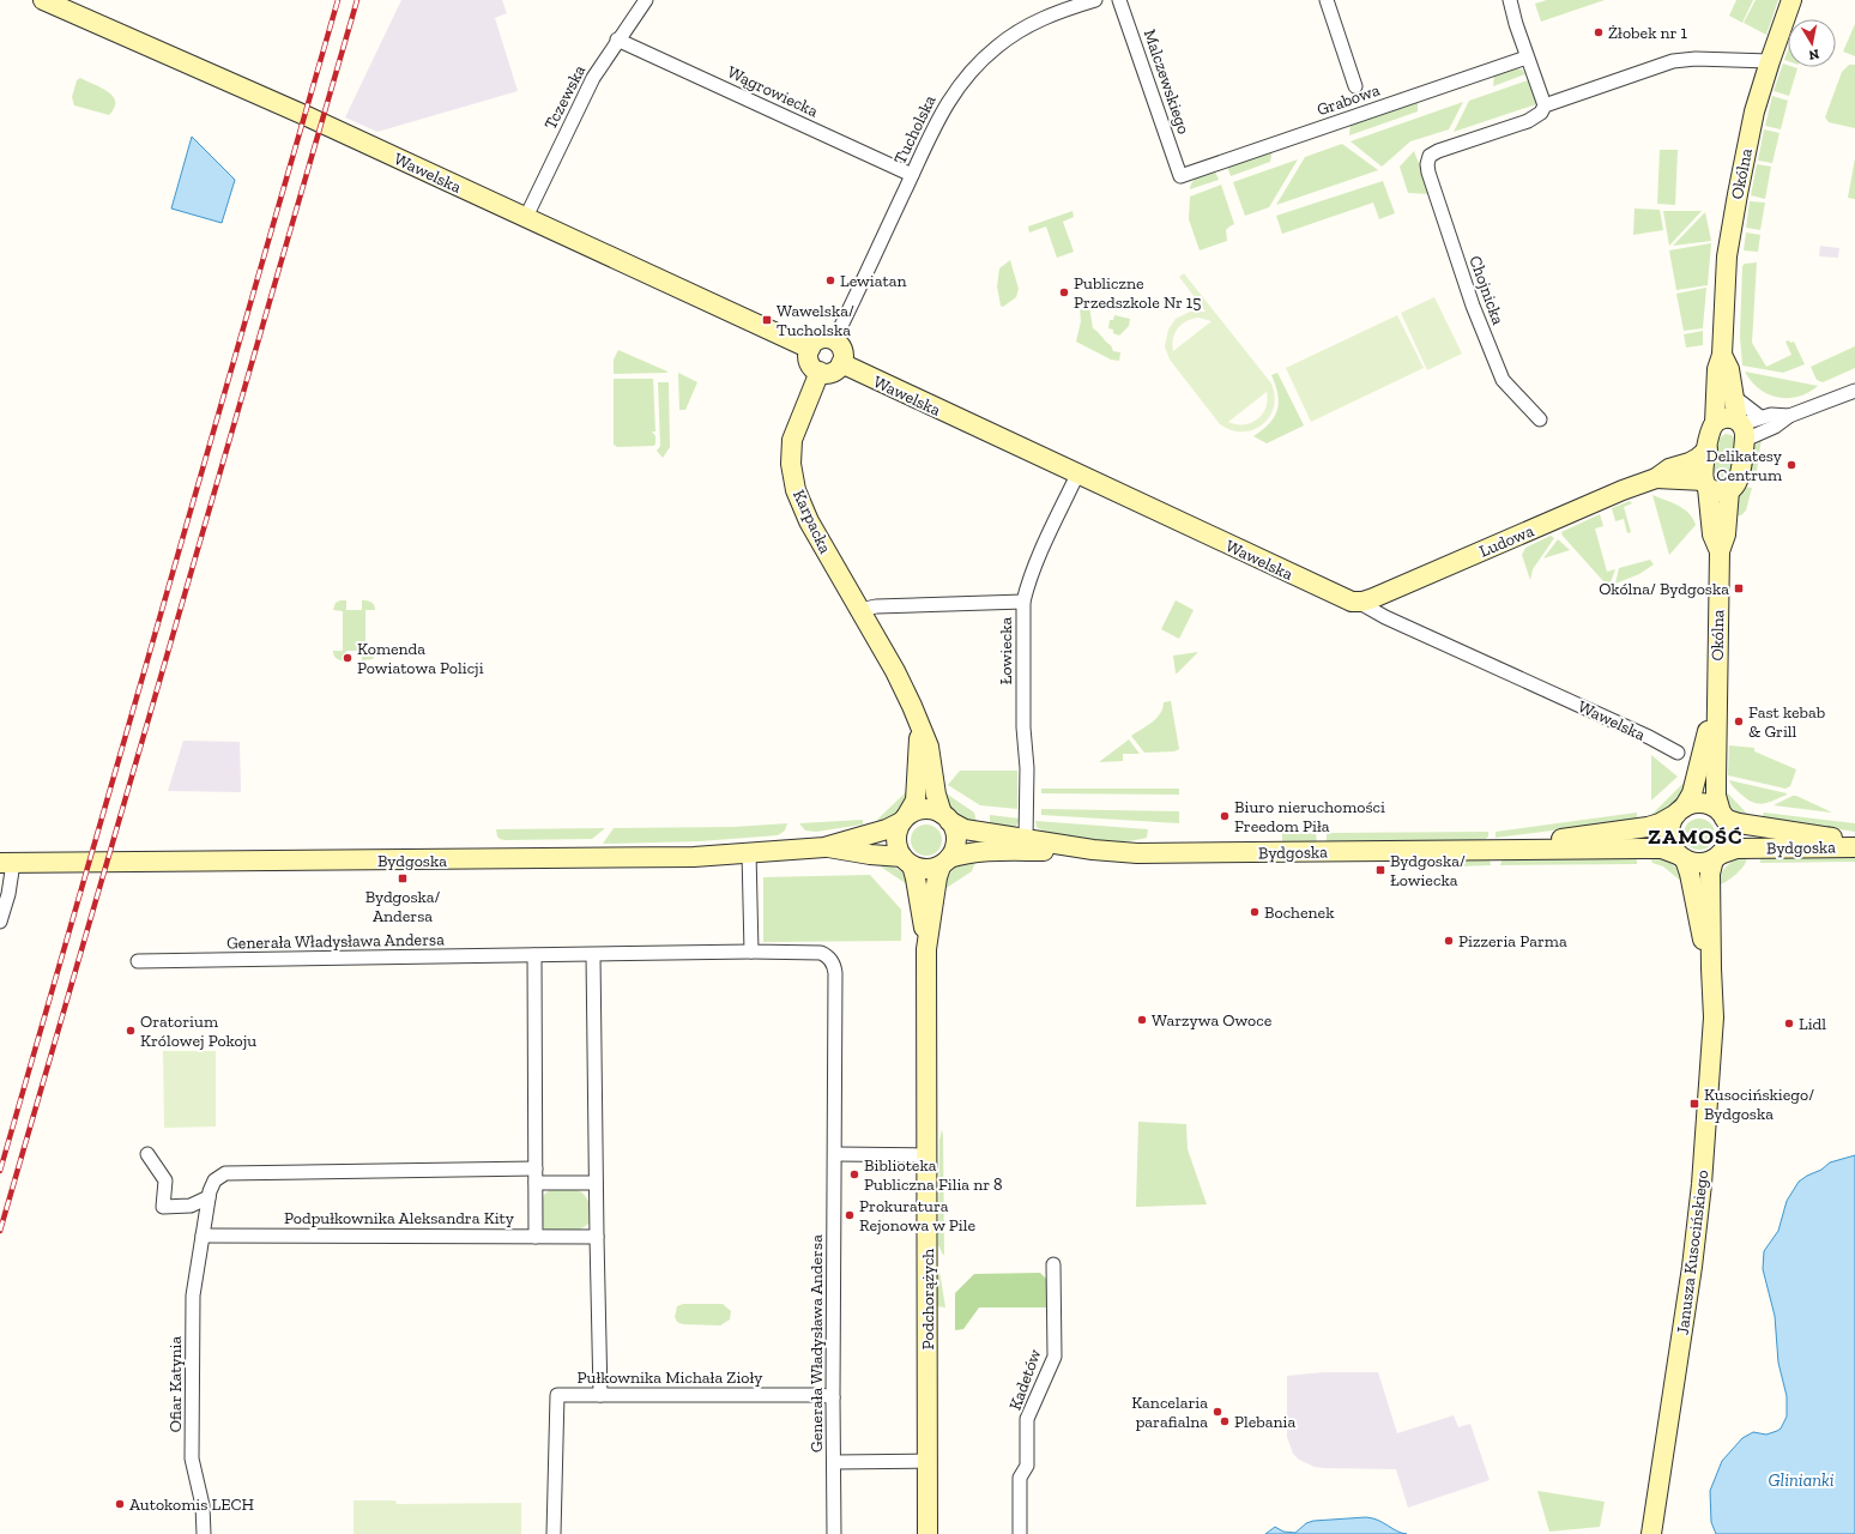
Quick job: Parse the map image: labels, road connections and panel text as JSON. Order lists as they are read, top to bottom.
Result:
{
  "streets": {
    "street": [
      "Malczewskiego",
      "Wągrowiecka",
      "Tczewska",
      "Grabowa",
      "Tucholska",
      "Wawelska",
      "Okólna",
      "Chojnicka",
      "Karpacka",
      "Ludowa",
      "Łowiecka",
      "Bydgoska",
      "Generała Władysława Andersa",
      "Podpułkownika Aleksandra Kity",
      "Janusza Kusocińskiego",
      "Podchorążych",
      "Pułkownika Michała Zioły",
      "Kadetów",
      "Ofiar Katynia"
    ]
  },
  "crossings": [
    ["Malczewskiego", "Grabowa"],
    ["Wągrowiecka", "Tczewska"],
    ["Wągrowiecka", "Tucholska"],
    ["Tczewska", "Wawelska"],
    ["Tucholska", "Wawelska"],
    ["Tucholska", "Karpacka"],
    ["Wawelska", "Karpacka"],
    ["Wawelska", "Ludowa"],
    ["Wawelska", "Łowiecka"],
    ["Okólna", "Ludowa"],
    ["Okólna", "Bydgoska"],
    ["Okólna", "Janusza Kusocińskiego"],
    ["Karpacka", "Bydgoska"],
    ["Karpacka", "Podchorążych"],
    ["Łowiecka", "Bydgoska"],
    ["Bydgoska", "Janusza Kusocińskiego"],
    ["Bydgoska", "Podchorążych"],
    ["Generała Władysława Andersa", "Pułkownika Michała Zioły"],
    ["Podpułkownika Aleksandra Kity", "Ofiar Katynia"]
  ],
  "districts": ["ZAMOŚĆ"],
  "water": ["Glinianki"],
  "places": {
    "other": [
      "Żłobek nr 1",
      "Lewiatan",
      "Publiczne Przedszkole Nr 15",
      "Delikatesy Centrum",
      "Komenda Powiatowa Policji",
      "Fast kebab & Grill",
      "Biuro nieruchomości Freedom Piła",
      "Bochenek",
      "Pizzeria Parma",
      "Warzywa Owoce",
      "Lidl",
      "Oratorium Królowej Pokoju",
      "Biblioteka Publiczna Filia nr 8",
      "Prokuratura Rejonowa w Pile",
      "Kancelaria parafialna",
      "Plebania",
      "Autokomis LECH"
    ],
    "transit": [
      "Wawelska/ Tucholska",
      "Okólna/ Bydgoska",
      "Bydgoska/ Łowiecka",
      "Bydgoska/ Andersa",
      "Kusocińskiego/ Bydgoska"
    ]
  },
  "north": "bottom"
}
